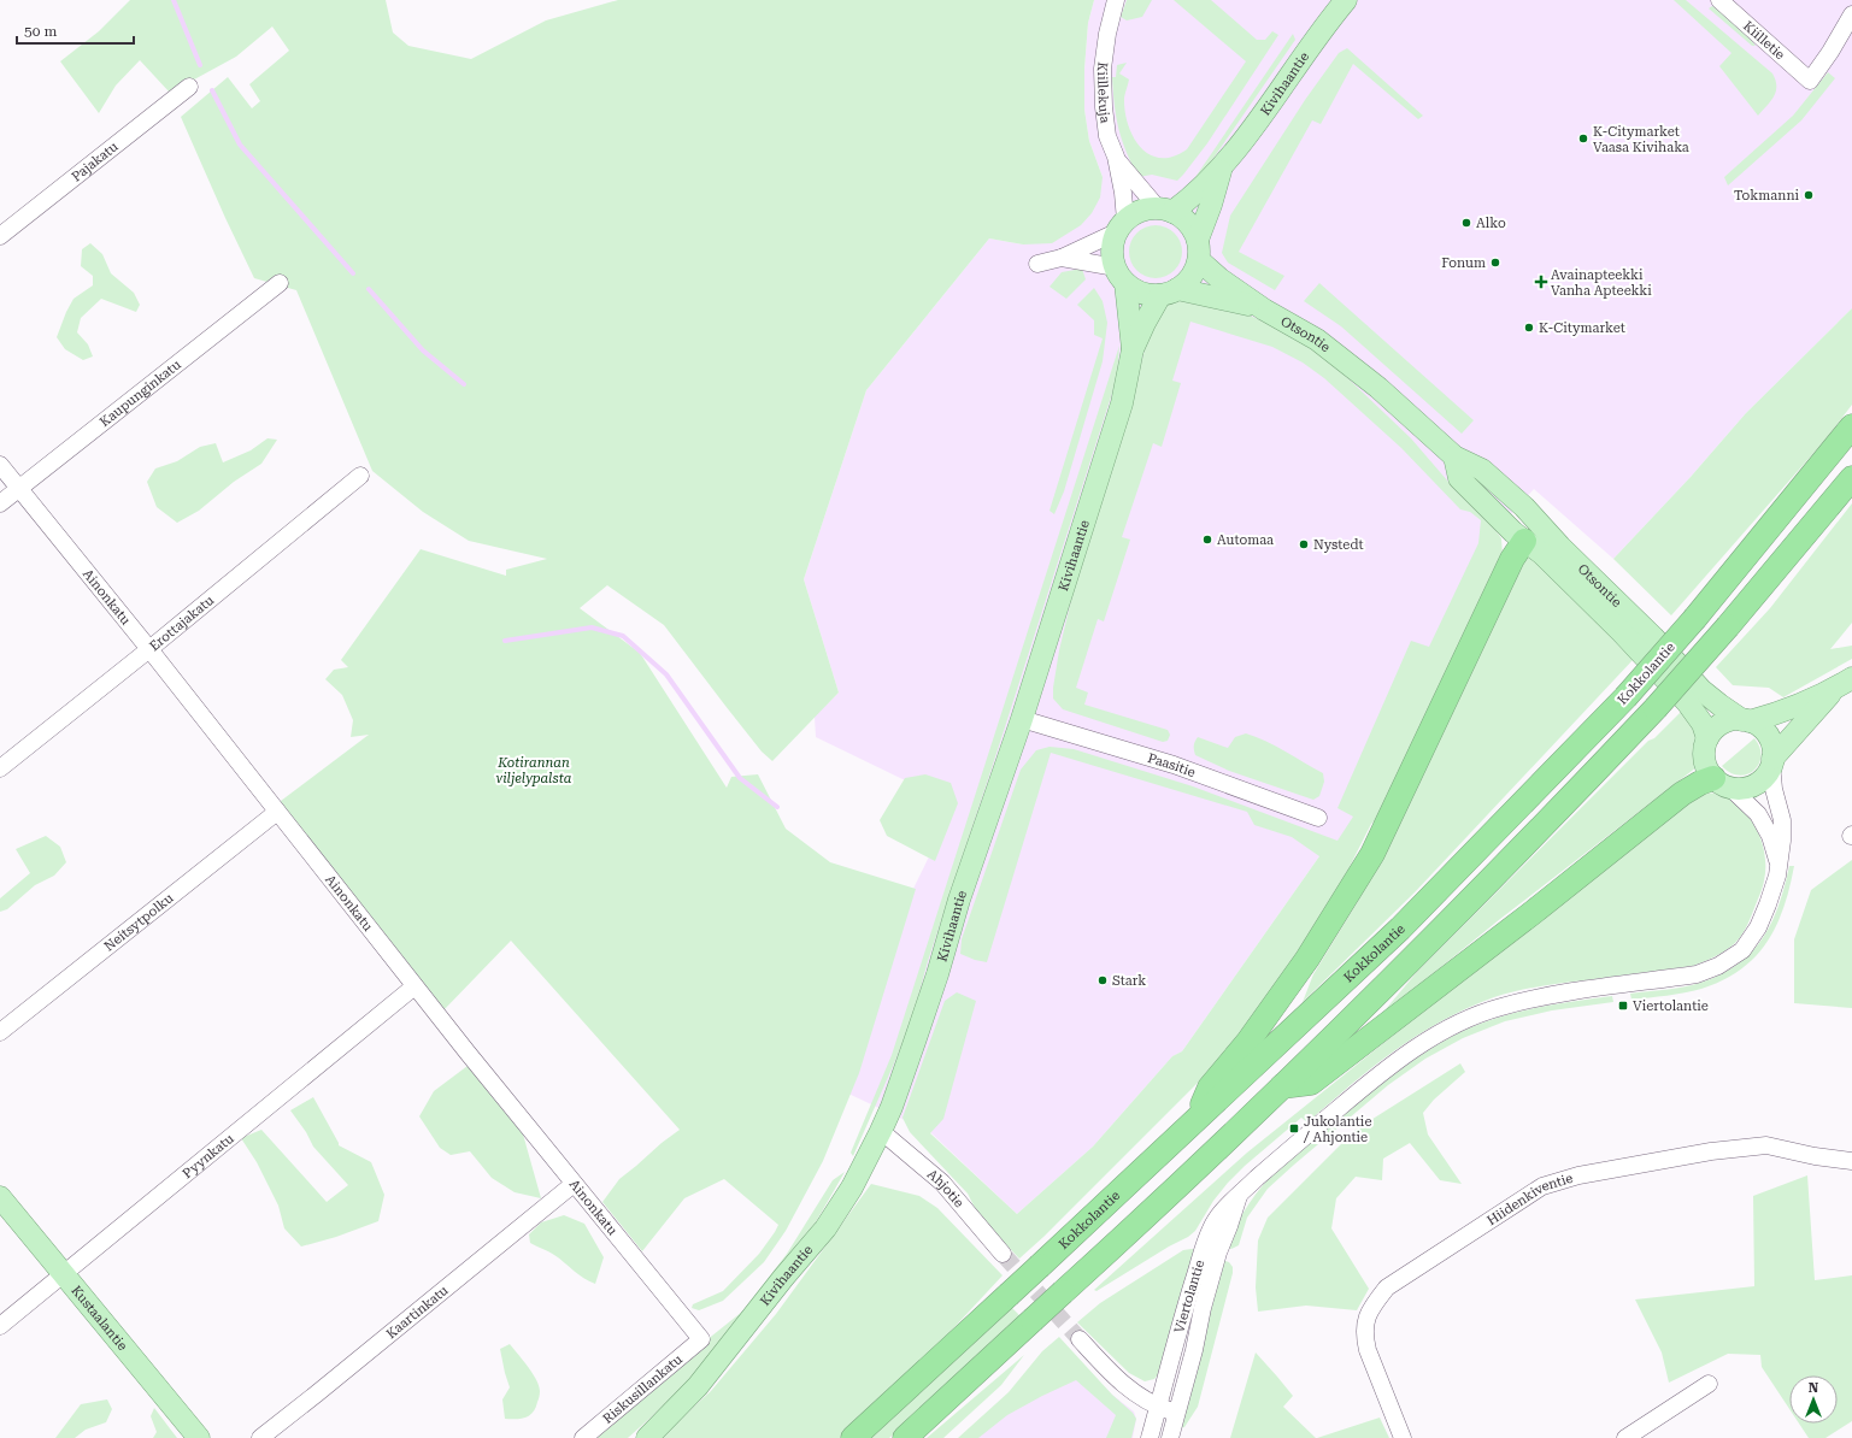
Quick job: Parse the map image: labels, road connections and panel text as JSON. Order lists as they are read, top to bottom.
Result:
{
  "streets": {
    "highway": ["Kokkolantie"],
    "main road": ["Kivihaantie", "Otsontie", "Kustaalantie"],
    "street": [
      "Kiilletie",
      "Kiillekuja",
      "Pajakatu",
      "Kaupunginkatu",
      "Ainonkatu",
      "Erottajakatu",
      "Paasitie",
      "Neitsytpolku",
      "Pyynkatu",
      "Ahjotie",
      "Hiidenkiventie",
      "Viertolantie",
      "Kaartinkatu",
      "Riskusillankatu"
    ]
  },
  "crossings": [
    ["Kivihaantie", "Kiillekuja"],
    ["Kivihaantie", "Otsontie"],
    ["Kivihaantie", "Paasitie"],
    ["Kivihaantie", "Ahjotie"],
    ["Kiillekuja", "Otsontie"],
    ["Otsontie", "Viertolantie"],
    ["Kaupunginkatu", "Ainonkatu"],
    ["Ainonkatu", "Erottajakatu"],
    ["Ainonkatu", "Neitsytpolku"],
    ["Ainonkatu", "Pyynkatu"],
    ["Ainonkatu", "Kaartinkatu"],
    ["Ainonkatu", "Riskusillankatu"],
    ["Pyynkatu", "Kustaalantie"]
  ],
  "parks": ["Kotirannan viljelypalsta"],
  "places": {
    "other": [
      "K-Citymarket Vaasa Kivihaka",
      "Tokmanni",
      "Alko",
      "Fonum",
      "K-Citymarket",
      "Automaa",
      "Nystedt",
      "Stark"
    ],
    "health": ["Avainapteekki Vanha Apteekki"],
    "transit": ["Viertolantie", "Jukolantie / Ahjontie"]
  },
  "scale_bar": "50 m",
  "north": "top"
}
